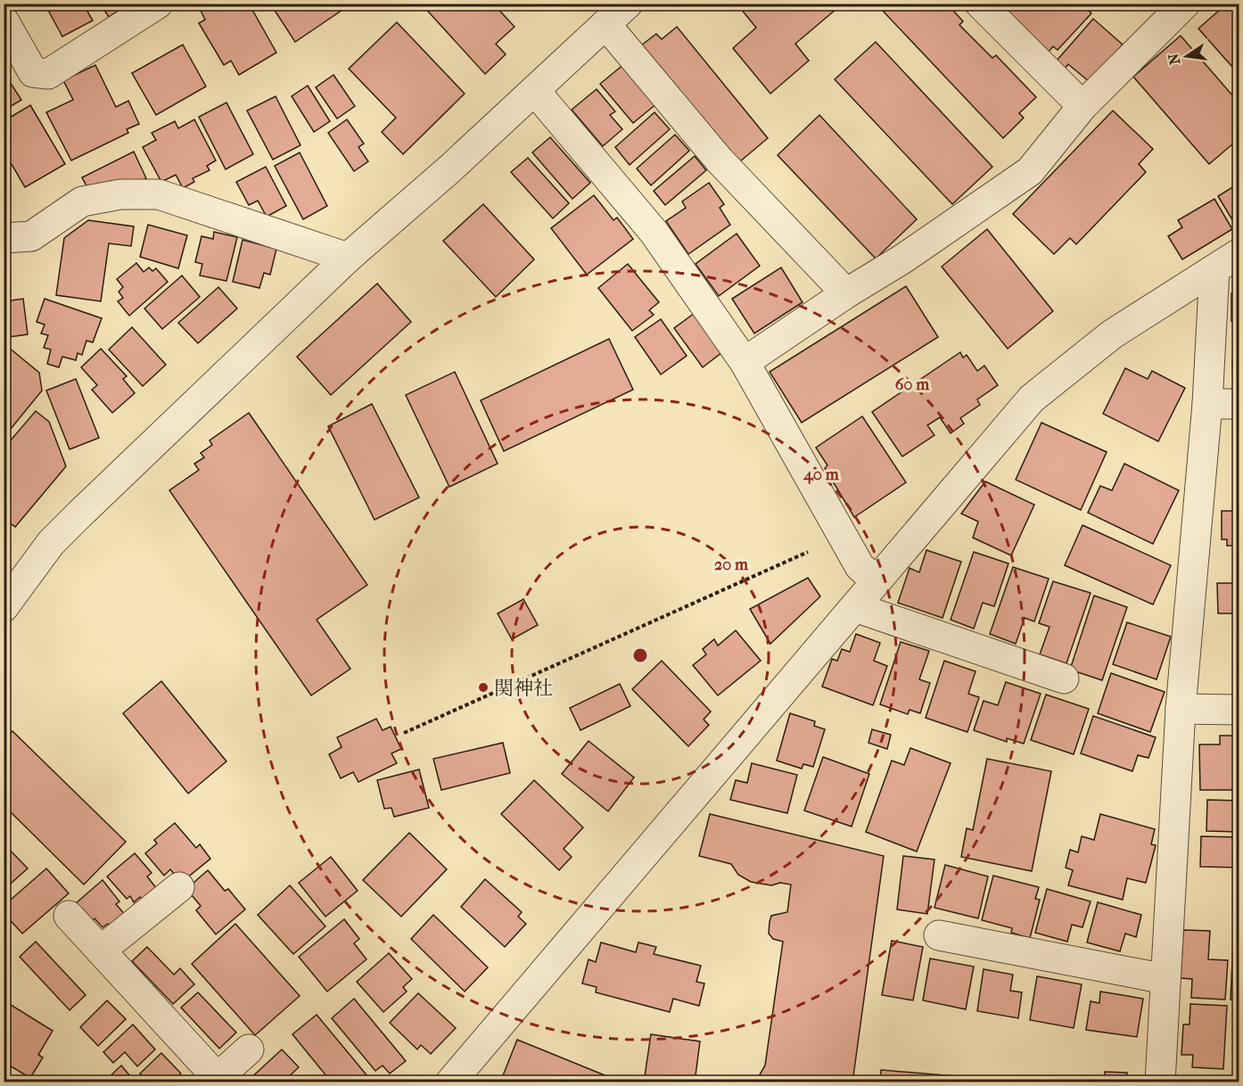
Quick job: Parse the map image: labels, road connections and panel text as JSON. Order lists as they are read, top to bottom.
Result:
{
  "places": ["関神社"],
  "north": "left",
  "rings": ["60 m", "40 m", "20 m"]
}
